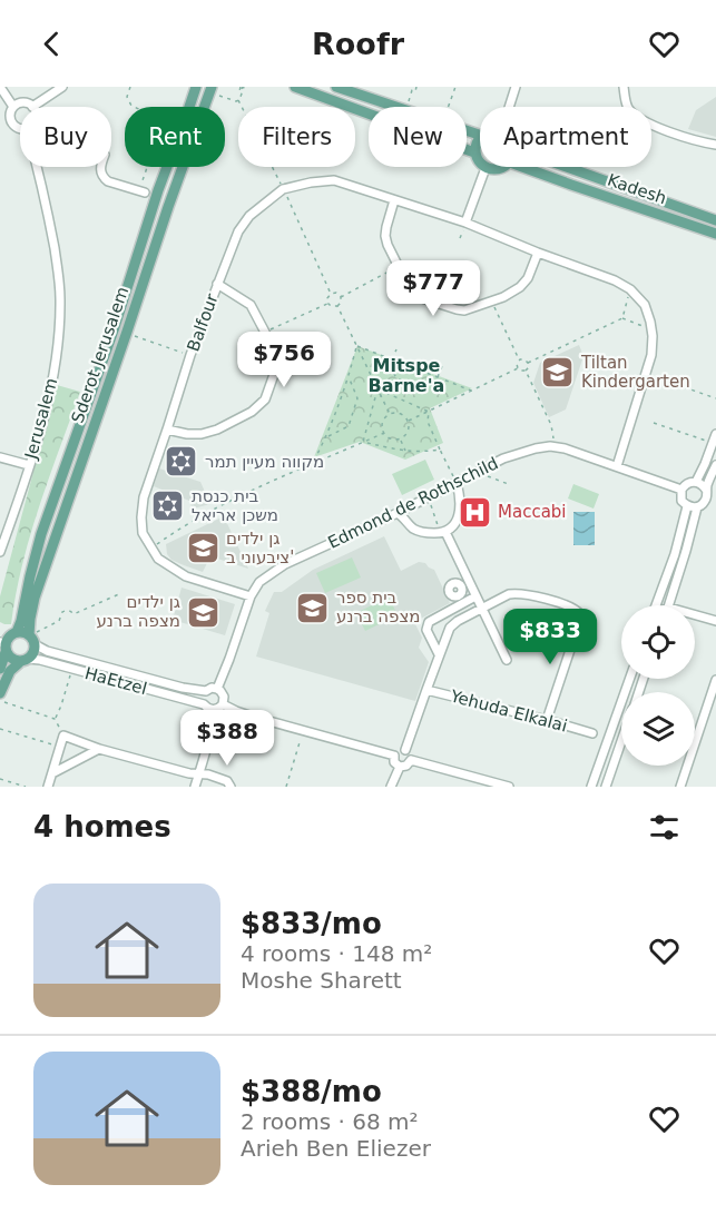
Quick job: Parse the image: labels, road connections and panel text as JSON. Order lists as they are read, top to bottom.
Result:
{
  "streets": {
    "main road": ["Kadesh", "Sderot Jerusalem"],
    "street": [
      "Balfour",
      "Jerusalem",
      "Edmond de Rothschild",
      "HaEtzel",
      "Yehuda Elkalai"
    ]
  },
  "crossings": [
    ["Sderot Jerusalem", "HaEtzel"],
    ["Edmond de Rothschild", "HaEtzel"]
  ],
  "districts": ["Mitspe Barne'a"],
  "places": {
    "school or university": [
      "Tiltan Kindergarten",
      "גן ילדים ציבעוני ב'",
      "בית ספר מצפה ברנע",
      "גן ילדים מצפה ברנע"
    ],
    "synagogue": ["מקווה מעיין תמר", "בית כנסת משכן אריאל"],
    "hospital": ["Maccabi"]
  },
  "page": {
    "header": "Roofr",
    "chip": [
      "Buy",
      "Rent",
      "Filters",
      "New",
      "Apartment"
    ],
    "price": [
      "$777",
      "$756",
      "$833",
      "$388"
    ],
    "heading": "4 homes",
    "list": [
      {
        "name": "$833/mo",
        "note": "4 rooms · 148 m² · Moshe Sharett"
      },
      {
        "name": "$388/mo",
        "note": "2 rooms · 68 m² · Arieh Ben Eliezer"
      }
    ]
  }
}
